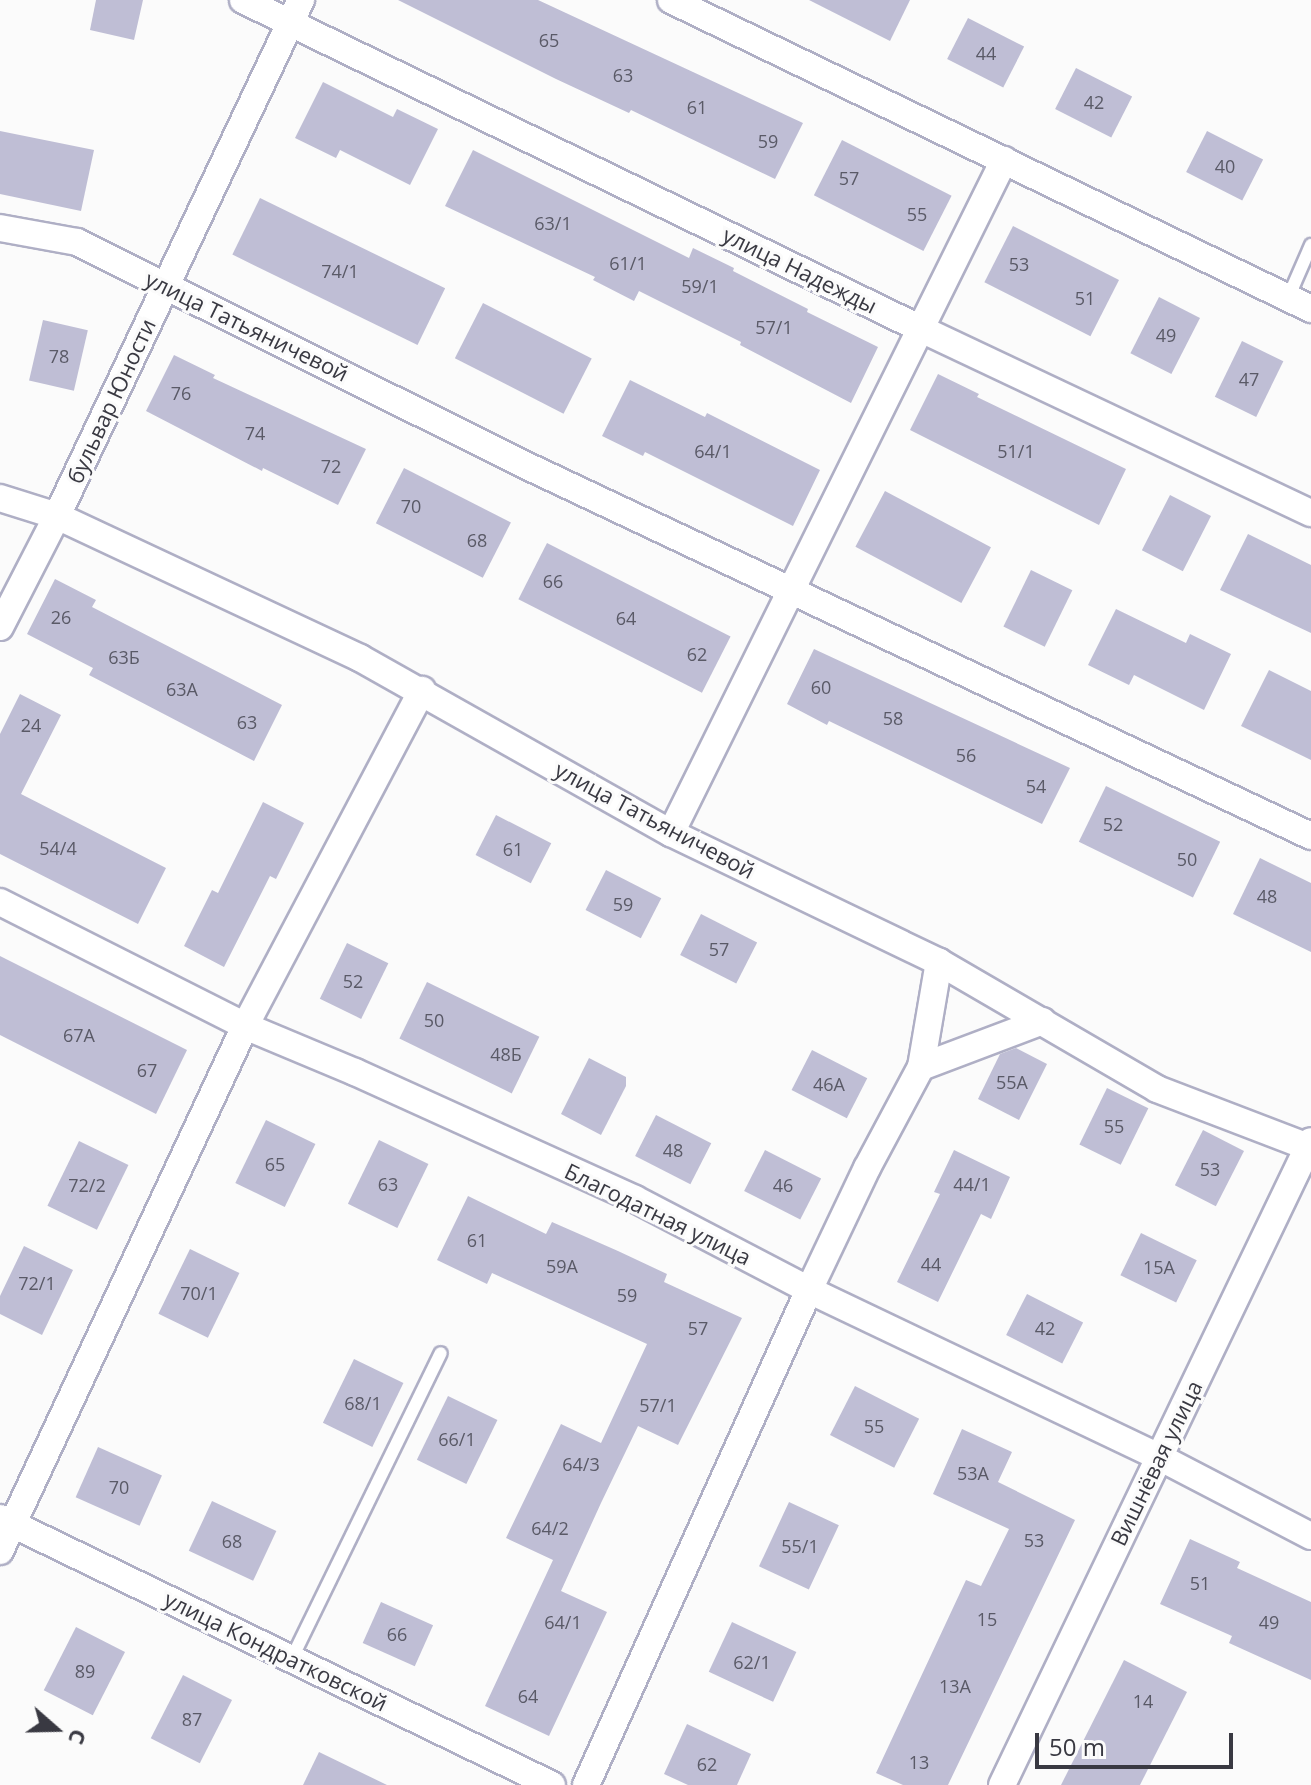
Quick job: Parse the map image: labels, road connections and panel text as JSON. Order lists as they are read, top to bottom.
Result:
{
  "streets": {
    "street": [
      "улица Надежды",
      "улица Татьяничевой",
      "бульвар Юности",
      "Благодатная улица",
      "Вишнёвая улица",
      "улица Кондратковской"
    ]
  },
  "crossings": [
    ["улица Надежды", "бульвар Юности"],
    ["улица Татьяничевой", "бульвар Юности"],
    ["улица Татьяничевой", "Вишнёвая улица"],
    ["Благодатная улица", "Вишнёвая улица"]
  ],
  "house_numbers": [
    "65",
    "44",
    "63",
    "42",
    "61",
    "59",
    "40",
    "57",
    "55",
    "63/1",
    "61/1",
    "53",
    "74/1",
    "59/1",
    "51",
    "57/1",
    "49",
    "78",
    "47",
    "76",
    "74",
    "64/1",
    "51/1",
    "72",
    "70",
    "68",
    "66",
    "26",
    "64",
    "62",
    "63Б",
    "60",
    "63А",
    "58",
    "63",
    "24",
    "56",
    "54",
    "52",
    "54/4",
    "61",
    "50",
    "48",
    "59",
    "57",
    "52",
    "50",
    "67А",
    "48Б",
    "67",
    "55А",
    "46А",
    "55",
    "48",
    "65",
    "53",
    "63",
    "44/1",
    "72/2",
    "46",
    "61",
    "44",
    "59А",
    "15А",
    "72/1",
    "70/1",
    "59",
    "57",
    "42",
    "68/1",
    "57/1",
    "55",
    "66/1",
    "64/3",
    "53А",
    "70",
    "64/2",
    "53",
    "68",
    "55/1",
    "51",
    "15",
    "64/1",
    "49",
    "66",
    "62/1",
    "89",
    "13А",
    "64",
    "14",
    "87",
    "13",
    "62"
  ],
  "scale_bar": "50 m",
  "north": "right"
}
